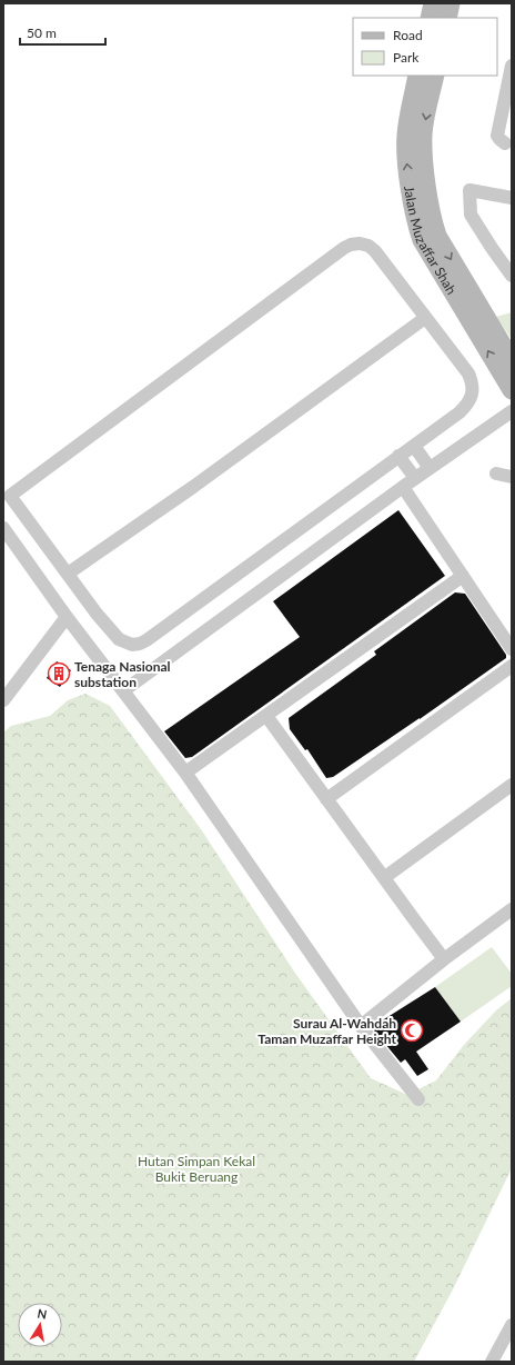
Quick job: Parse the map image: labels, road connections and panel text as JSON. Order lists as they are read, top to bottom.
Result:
{
  "streets": {
    "main road": ["Jalan Muzaffar Shah"]
  },
  "parks": ["Hutan Simpan Kekal Bukit Beruang"],
  "places": {
    "building": ["Tenaga Nasional substation"],
    "mosque": ["Surau Al-Wahdah Taman Muzaffar Height"]
  },
  "legend": ["Road", "Park"],
  "scale_bar": "50 m",
  "north": "top"
}
